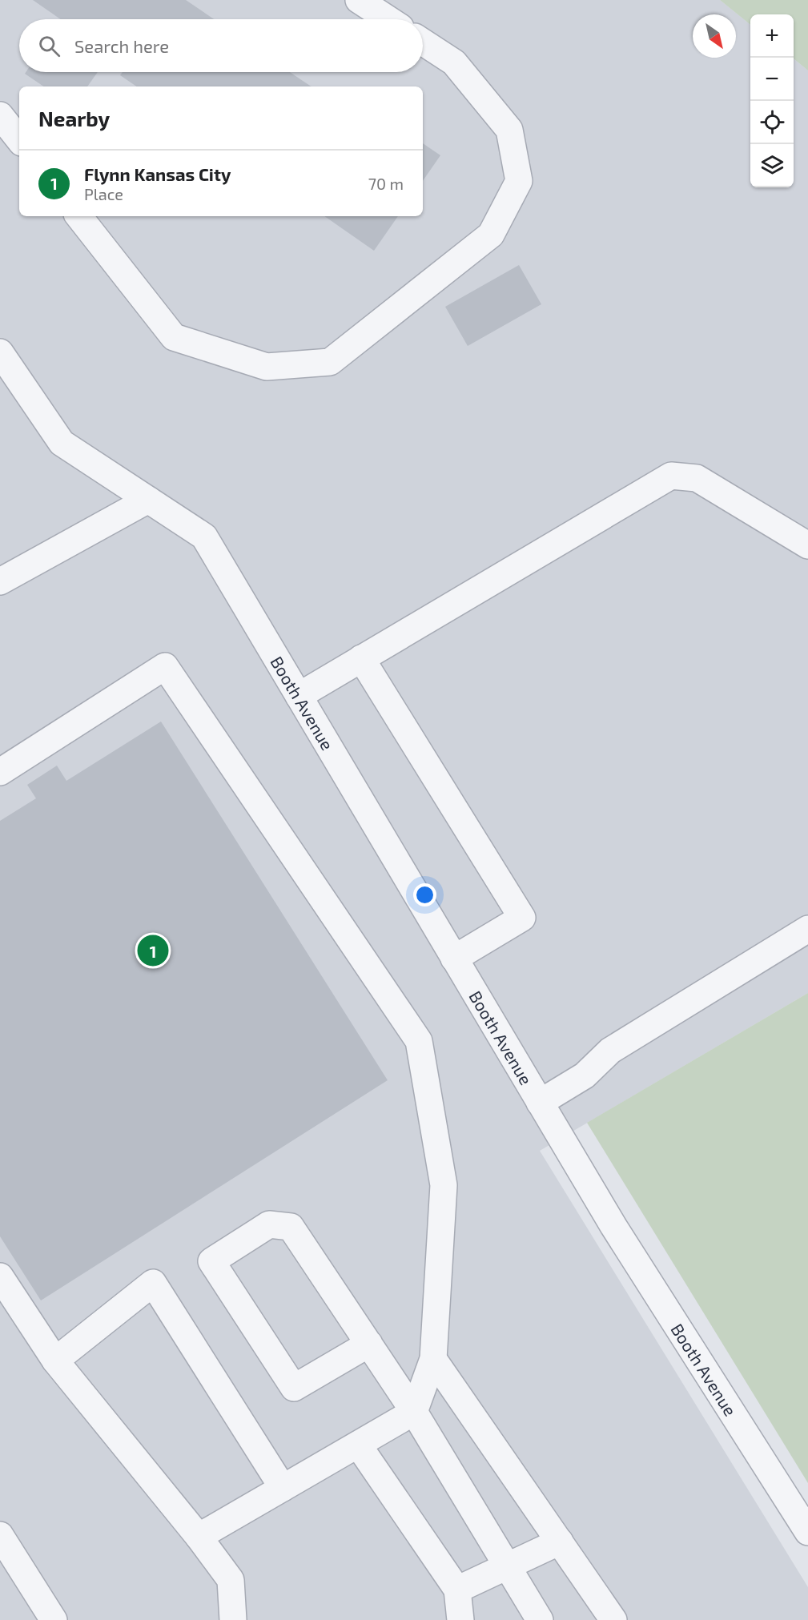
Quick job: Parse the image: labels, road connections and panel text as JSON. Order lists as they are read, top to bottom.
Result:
{
  "streets": {
    "street": ["Booth Avenue"]
  },
  "north": "bottom right",
  "page": {
    "map_buttons": ["+", "−"],
    "search": "Search here",
    "heading": "Nearby",
    "list": [
      {
        "mark": "1",
        "name": "Flynn Kansas City",
        "note": "Place",
        "value": "70 m"
      }
    ],
    "pins": "1"
  }
}
